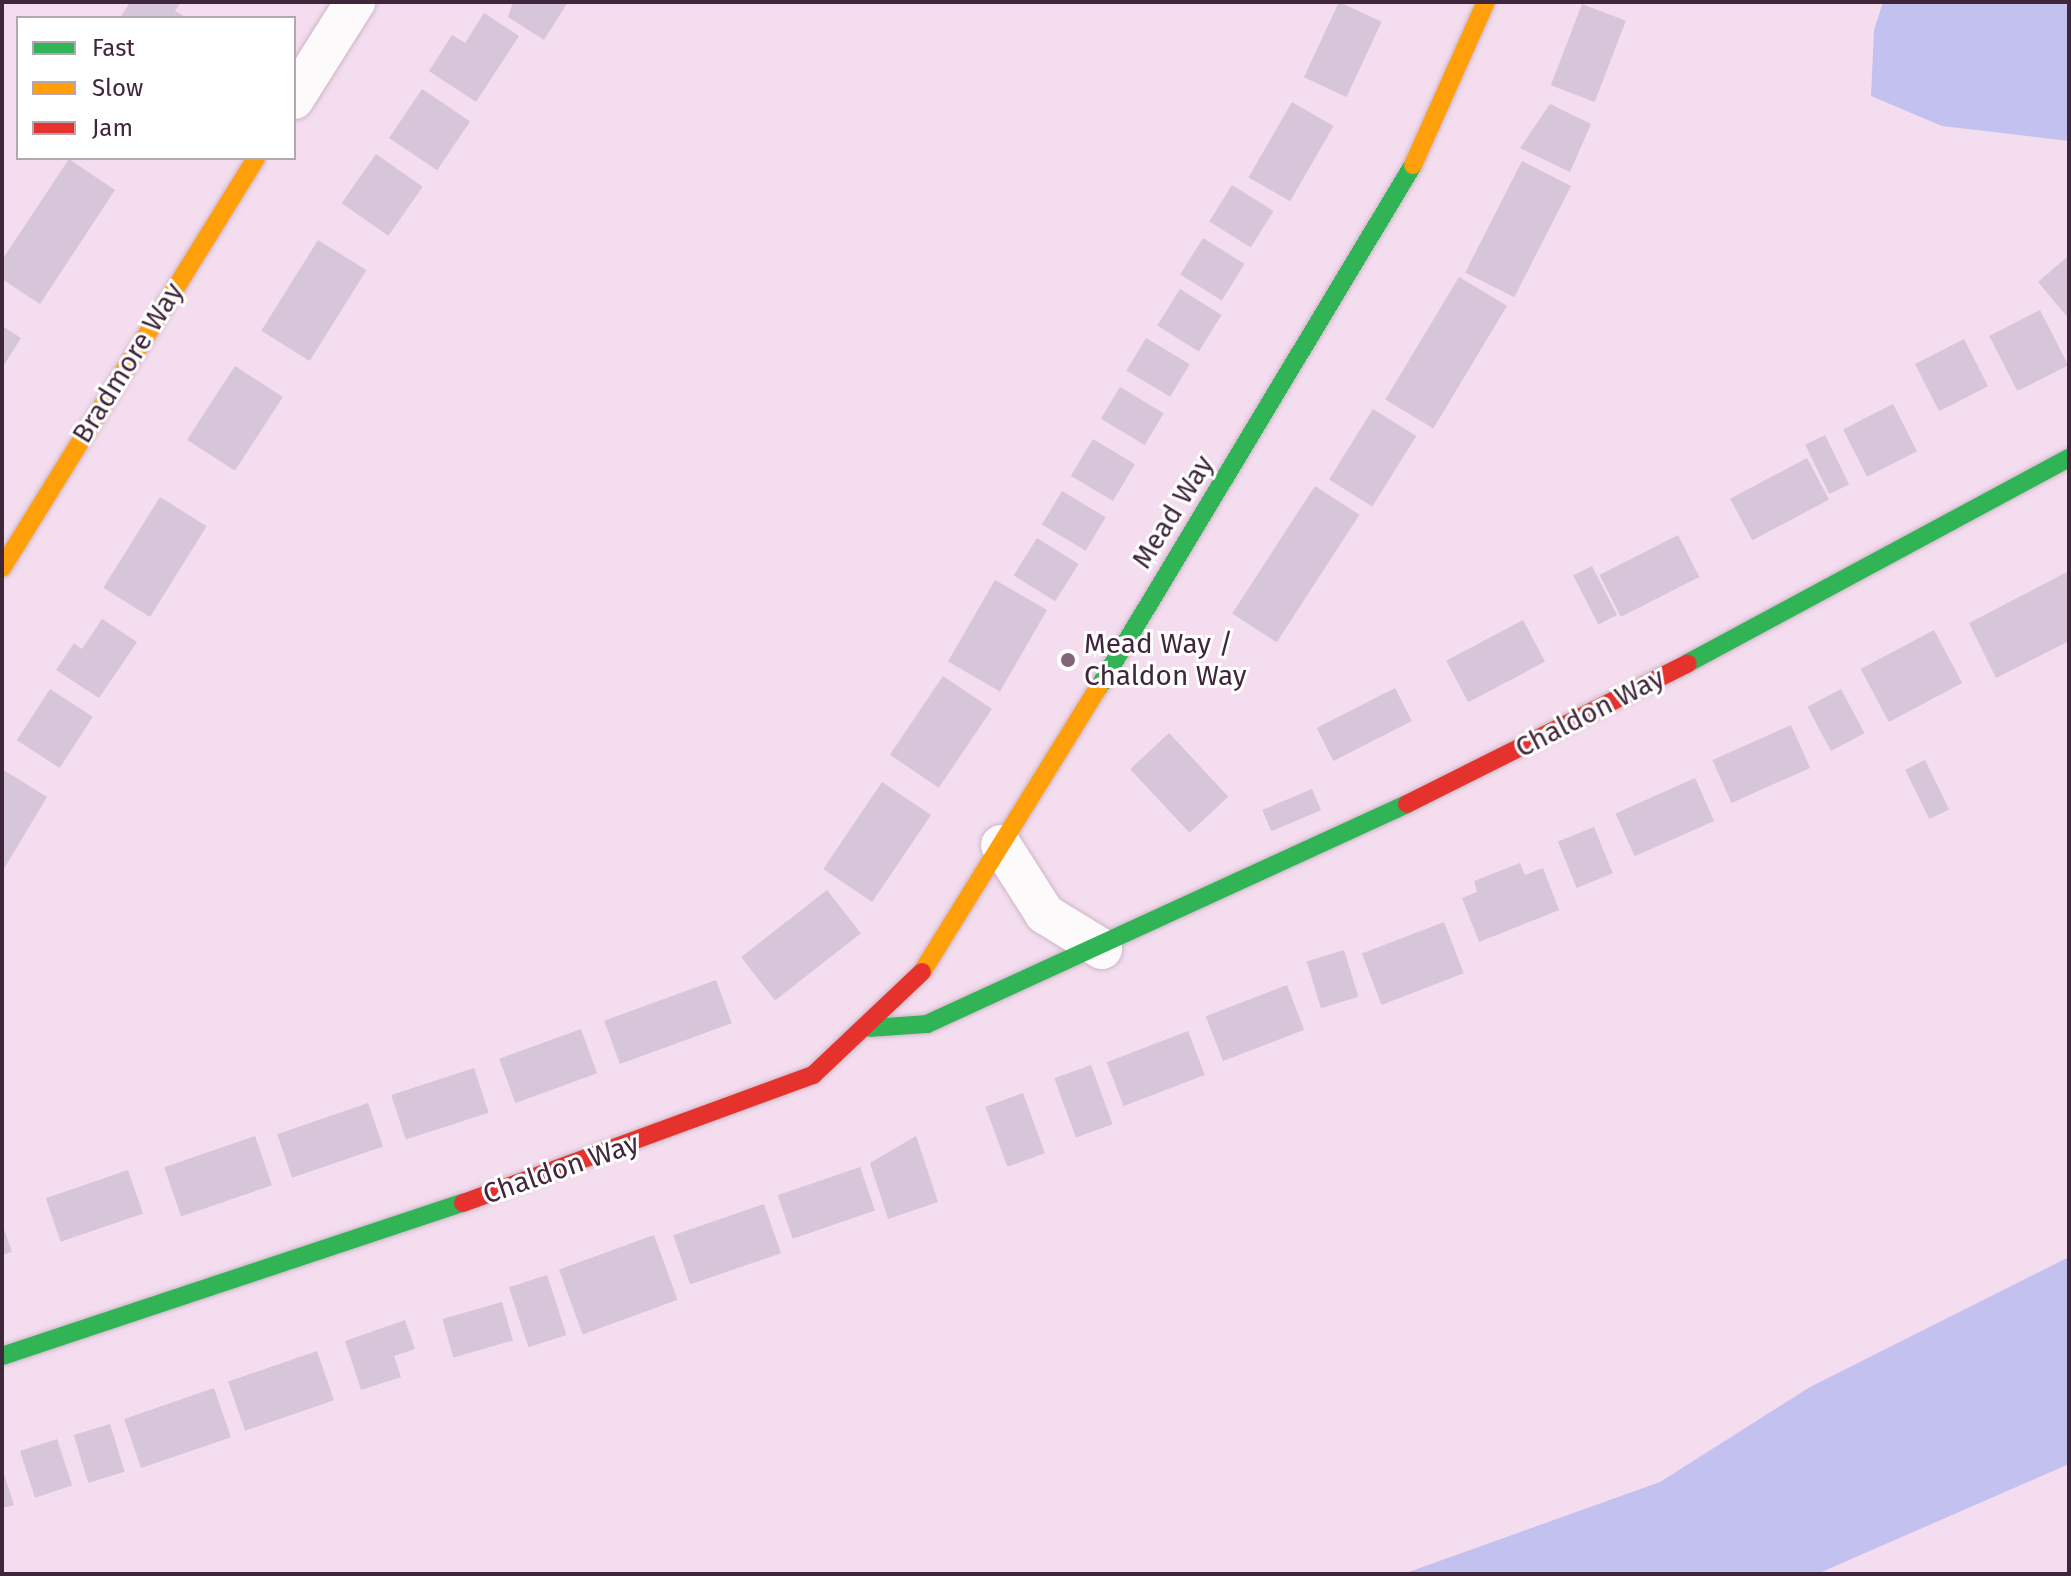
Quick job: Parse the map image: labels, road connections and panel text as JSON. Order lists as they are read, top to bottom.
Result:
{
  "streets": {
    "street": ["Bradmore Way", "Mead Way", "Chaldon Way"]
  },
  "crossings": [
    ["Mead Way", "Chaldon Way"]
  ],
  "places": ["Mead Way / Chaldon Way"],
  "legend": ["Fast", "Slow", "Jam"]
}
